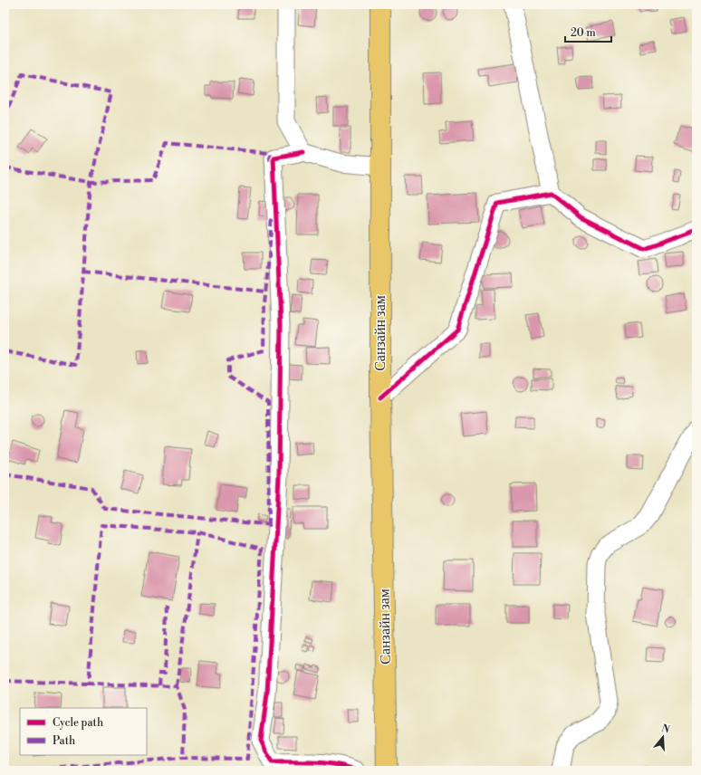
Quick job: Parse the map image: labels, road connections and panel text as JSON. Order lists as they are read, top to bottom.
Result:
{
  "streets": {
    "main road": ["Санзайн зам"]
  },
  "legend": ["Cycle path", "Path"],
  "scale_bar": "20 m",
  "north": "top"
}
